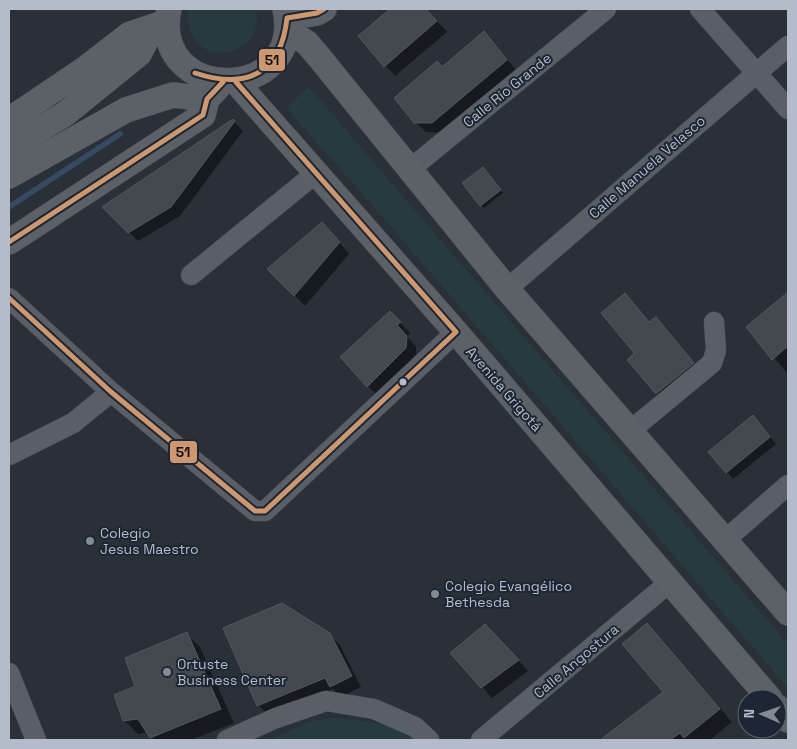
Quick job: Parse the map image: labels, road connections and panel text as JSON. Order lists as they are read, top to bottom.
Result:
{
  "streets": {
    "main road": ["Avenida Grigotá"],
    "street": ["Calle Río Grande", "Calle Manuela Velasco", "Calle Angostura"]
  },
  "crossings": [
    ["Avenida Grigotá", "Calle Angostura"]
  ],
  "places": ["Colegio Jesus Maestro", "Colegio Evangélico Bethesda", "Ortuste Business Center"],
  "lines": ["transit line 51"],
  "north": "left"
}
